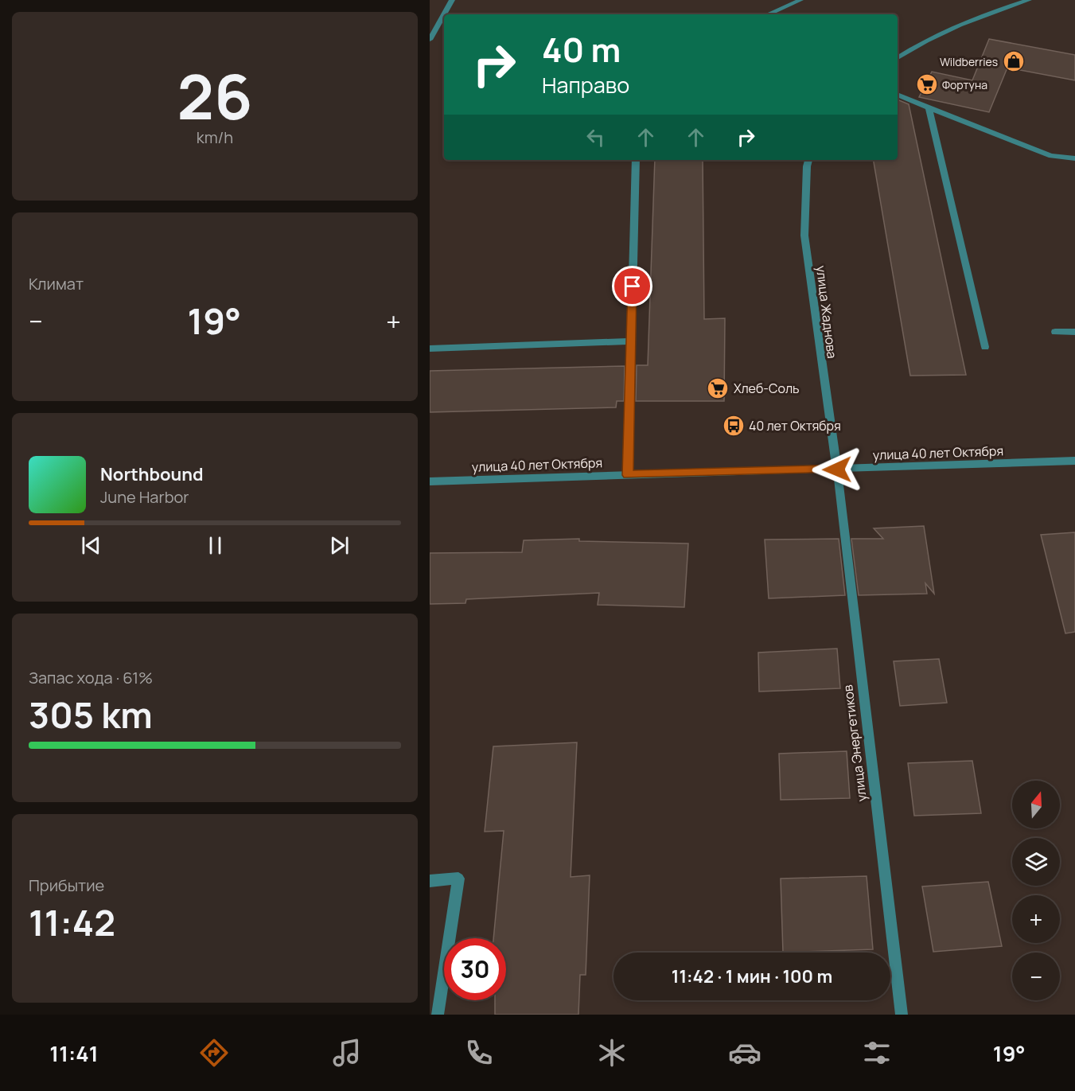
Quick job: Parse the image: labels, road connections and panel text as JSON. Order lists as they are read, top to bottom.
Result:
{
  "streets": {
    "street": ["улица Жаднова", "улица 40 лет Октября", "улица Энергетиков"]
  },
  "crossings": [
    ["улица Жаднова", "улица 40 лет Октября"],
    ["улица Жаднова", "улица Энергетиков"],
    ["улица 40 лет Октября", "улица Энергетиков"]
  ],
  "places": {
    "shop": ["Wildberries"],
    "supermarket": ["Фортуна", "Хлеб-Соль"],
    "bus stop": ["40 лет Октября"]
  },
  "north": "top",
  "page": {
    "tile": [
      ["26", "km/h"],
      "Климат",
      ["Запас хода · 61%", "305 km"],
      ["Прибытие", "11:42"]
    ],
    "turn": ["40 m", "Направо"],
    "heat": ["−", "19°", "+"],
    "song": ["Northbound", "June Harbor"],
    "map_buttons": ["+", "−"],
    "limit": "30",
    "trip": "11:42 · 1 мин · 100 m",
    "tabs": ["11:41", "19°"]
  }
}
